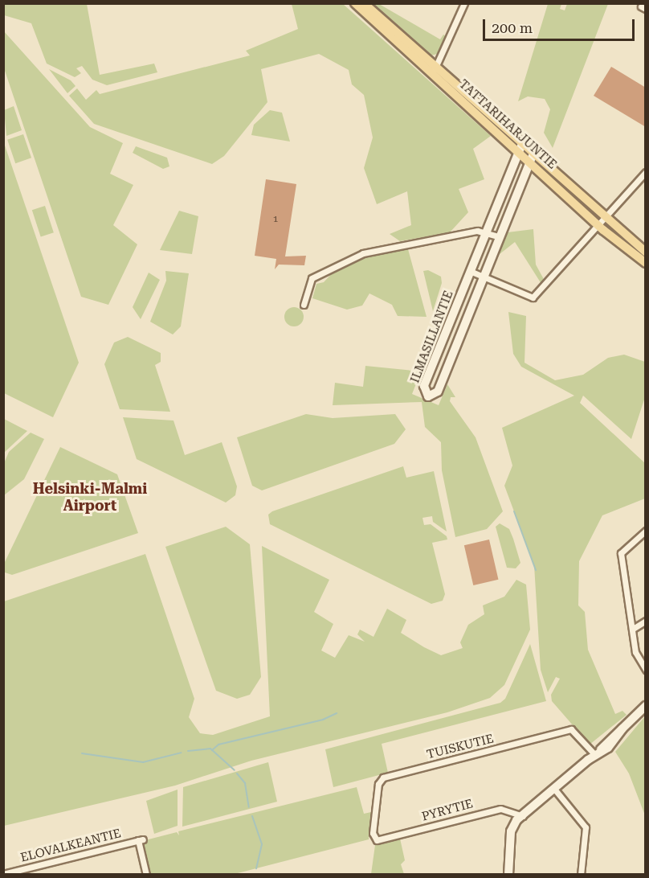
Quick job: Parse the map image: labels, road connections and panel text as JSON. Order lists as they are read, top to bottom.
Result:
{
  "streets": {
    "main road": ["TATTARIHARJUNTIE", "ILMASILLANTIE"],
    "street": ["TUISKUTIE", "PYRYTIE", "ELOVALKEANTIE"]
  },
  "crossings": [
    ["TATTARIHARJUNTIE", "ILMASILLANTIE"],
    ["TUISKUTIE", "PYRYTIE"]
  ],
  "districts": ["Helsinki-Malmi Airport"],
  "house_numbers": ["1"],
  "scale_bar": "200 m"
}
